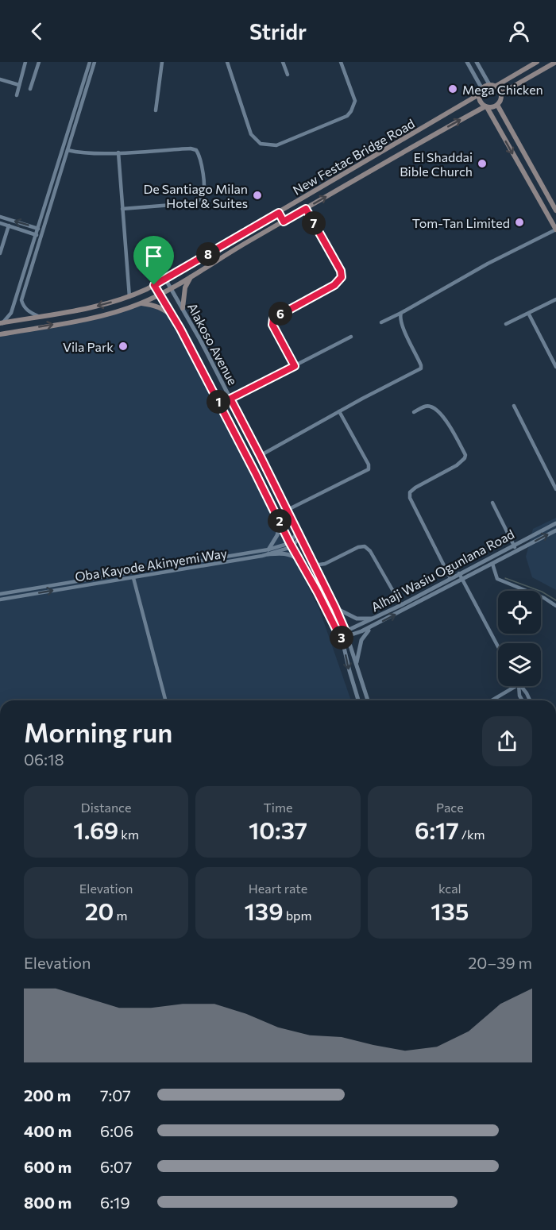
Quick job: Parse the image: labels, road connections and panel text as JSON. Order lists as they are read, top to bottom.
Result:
{
  "streets": {
    "main road": ["New Festac Bridge Road"],
    "street": ["Alakoso Avenue", "Oba Kayode Akinyemi Way", "Alhaji Wasiu Ogunlana Road"]
  },
  "crossings": [
    ["New Festac Bridge Road", "Alakoso Avenue"],
    ["Alakoso Avenue", "Oba Kayode Akinyemi Way"],
    ["Alakoso Avenue", "Alhaji Wasiu Ogunlana Road"]
  ],
  "places": [
    "Mega Chicken",
    "El Shaddai Bible Church",
    "De Santiago Milan Hotel & Suites",
    "Tom-Tan Limited",
    "Vila Park"
  ],
  "page": {
    "header": "Stridr",
    "pins": [
      "7",
      "8",
      "6",
      "1",
      "2",
      "3"
    ],
    "heading": ["Morning run", "06:18"],
    "stats": [
      ["Distance", "1.69 km"],
      ["Time", "10:37"],
      ["Pace", "6:17 /km"],
      ["Elevation", "20 m"],
      ["Heart rate", "139 bpm"],
      ["kcal", "135"]
    ],
    "chart": ["Elevation", "20–39 m"],
    "list": [
      {
        "name": "200 m",
        "note": "7:07"
      },
      {
        "name": "400 m",
        "note": "6:06"
      },
      {
        "name": "600 m",
        "note": "6:07"
      },
      {
        "name": "800 m",
        "note": "6:19"
      }
    ]
  }
}
